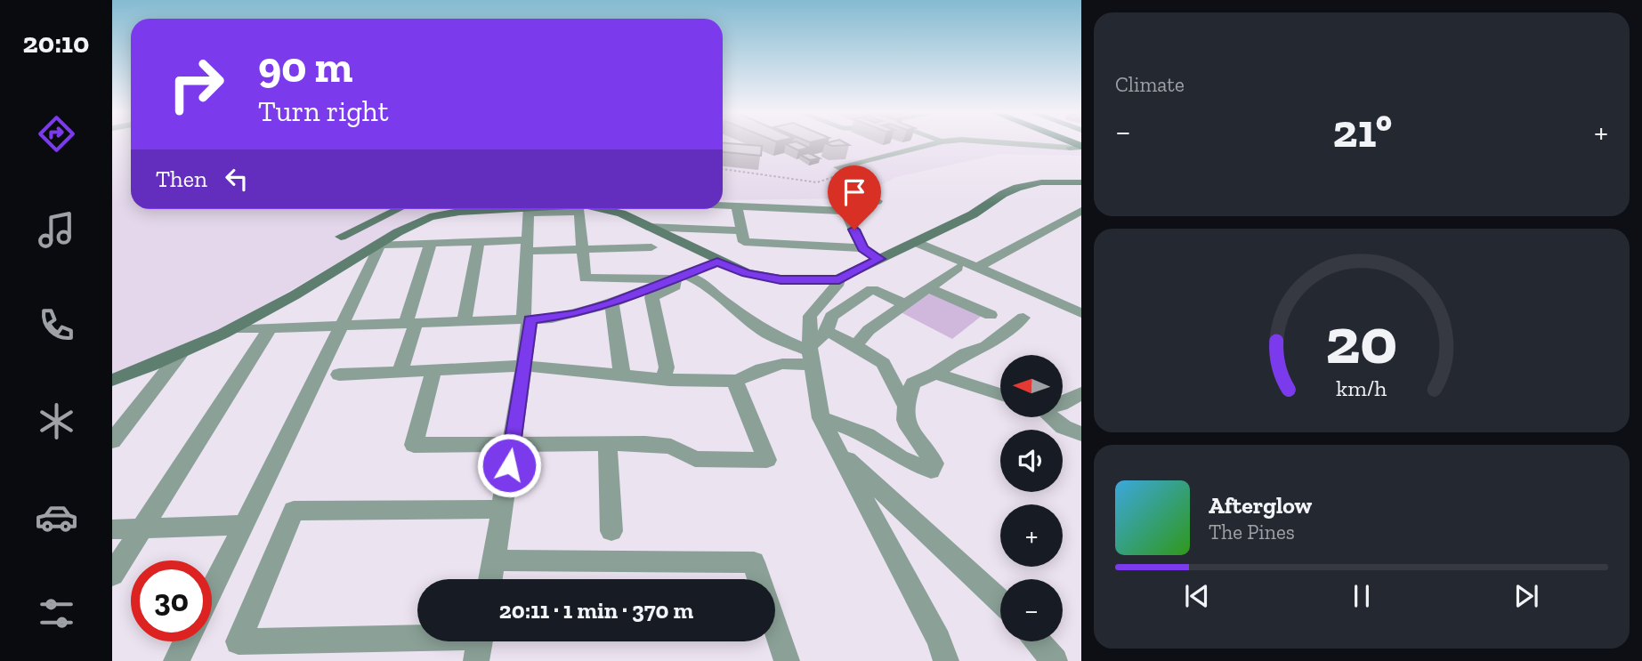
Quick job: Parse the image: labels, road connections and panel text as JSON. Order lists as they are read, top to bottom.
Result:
{
  "north": "left",
  "page": {
    "tabs": "20:10",
    "tile": "Climate",
    "turn": ["90 m", "Turn right"],
    "heat": ["−", "21°", "+"],
    "then": "Then",
    "map_buttons": ["+", "−"],
    "song": ["Afterglow", "The Pines"],
    "limit": "30",
    "trip": "20:11 · 1 min · 370 m",
    "gauge": ["20", "km/h"]
  }
}
